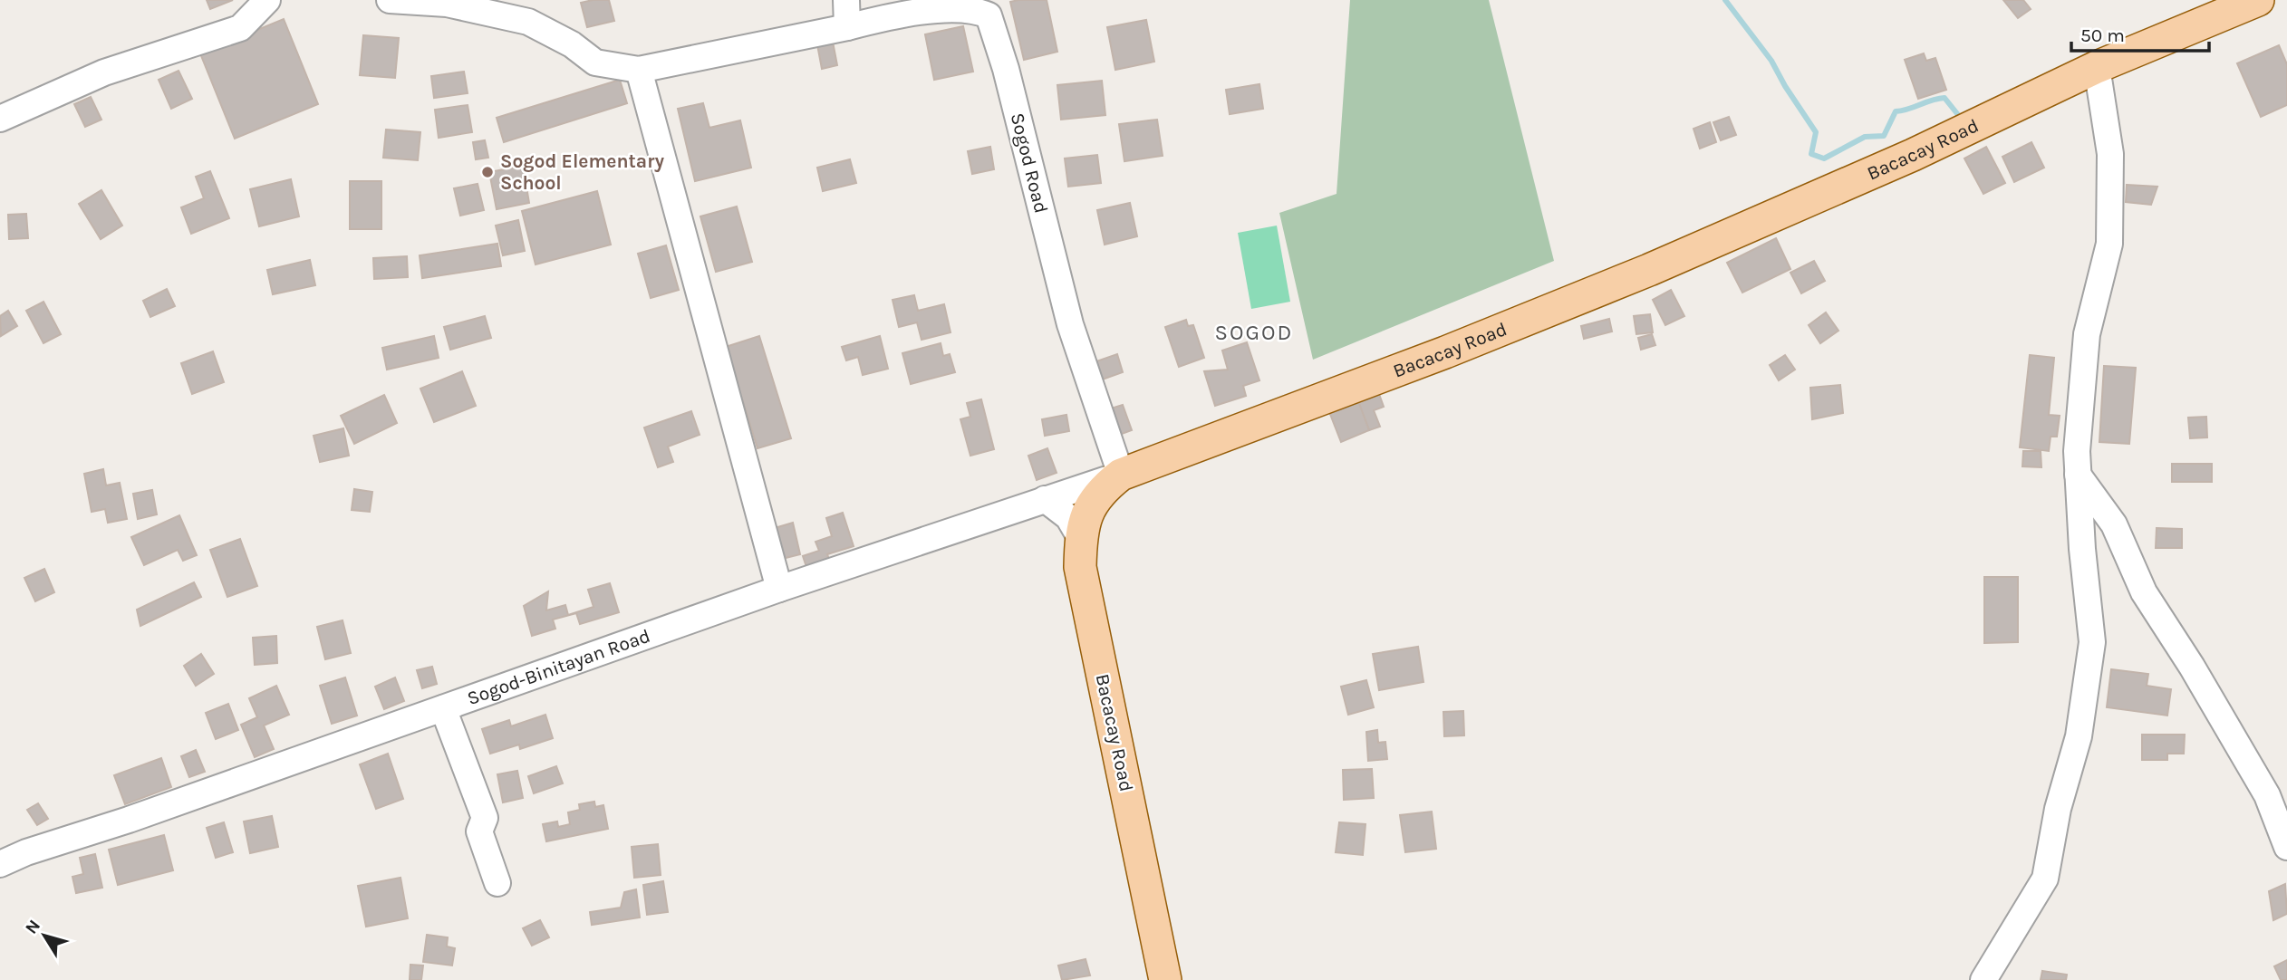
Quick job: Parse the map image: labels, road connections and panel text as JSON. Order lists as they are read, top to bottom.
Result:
{
  "streets": {
    "main road": ["Bacacay Road"],
    "street": ["Sogod Road", "Sogod-Binitayan Road"]
  },
  "crossings": [
    ["Bacacay Road", "Sogod Road"],
    ["Bacacay Road", "Sogod-Binitayan Road"],
    ["Sogod Road", "Sogod-Binitayan Road"]
  ],
  "districts": ["SOGOD"],
  "places": ["Sogod Elementary School"],
  "scale_bar": "50 m",
  "north": "top left"
}
